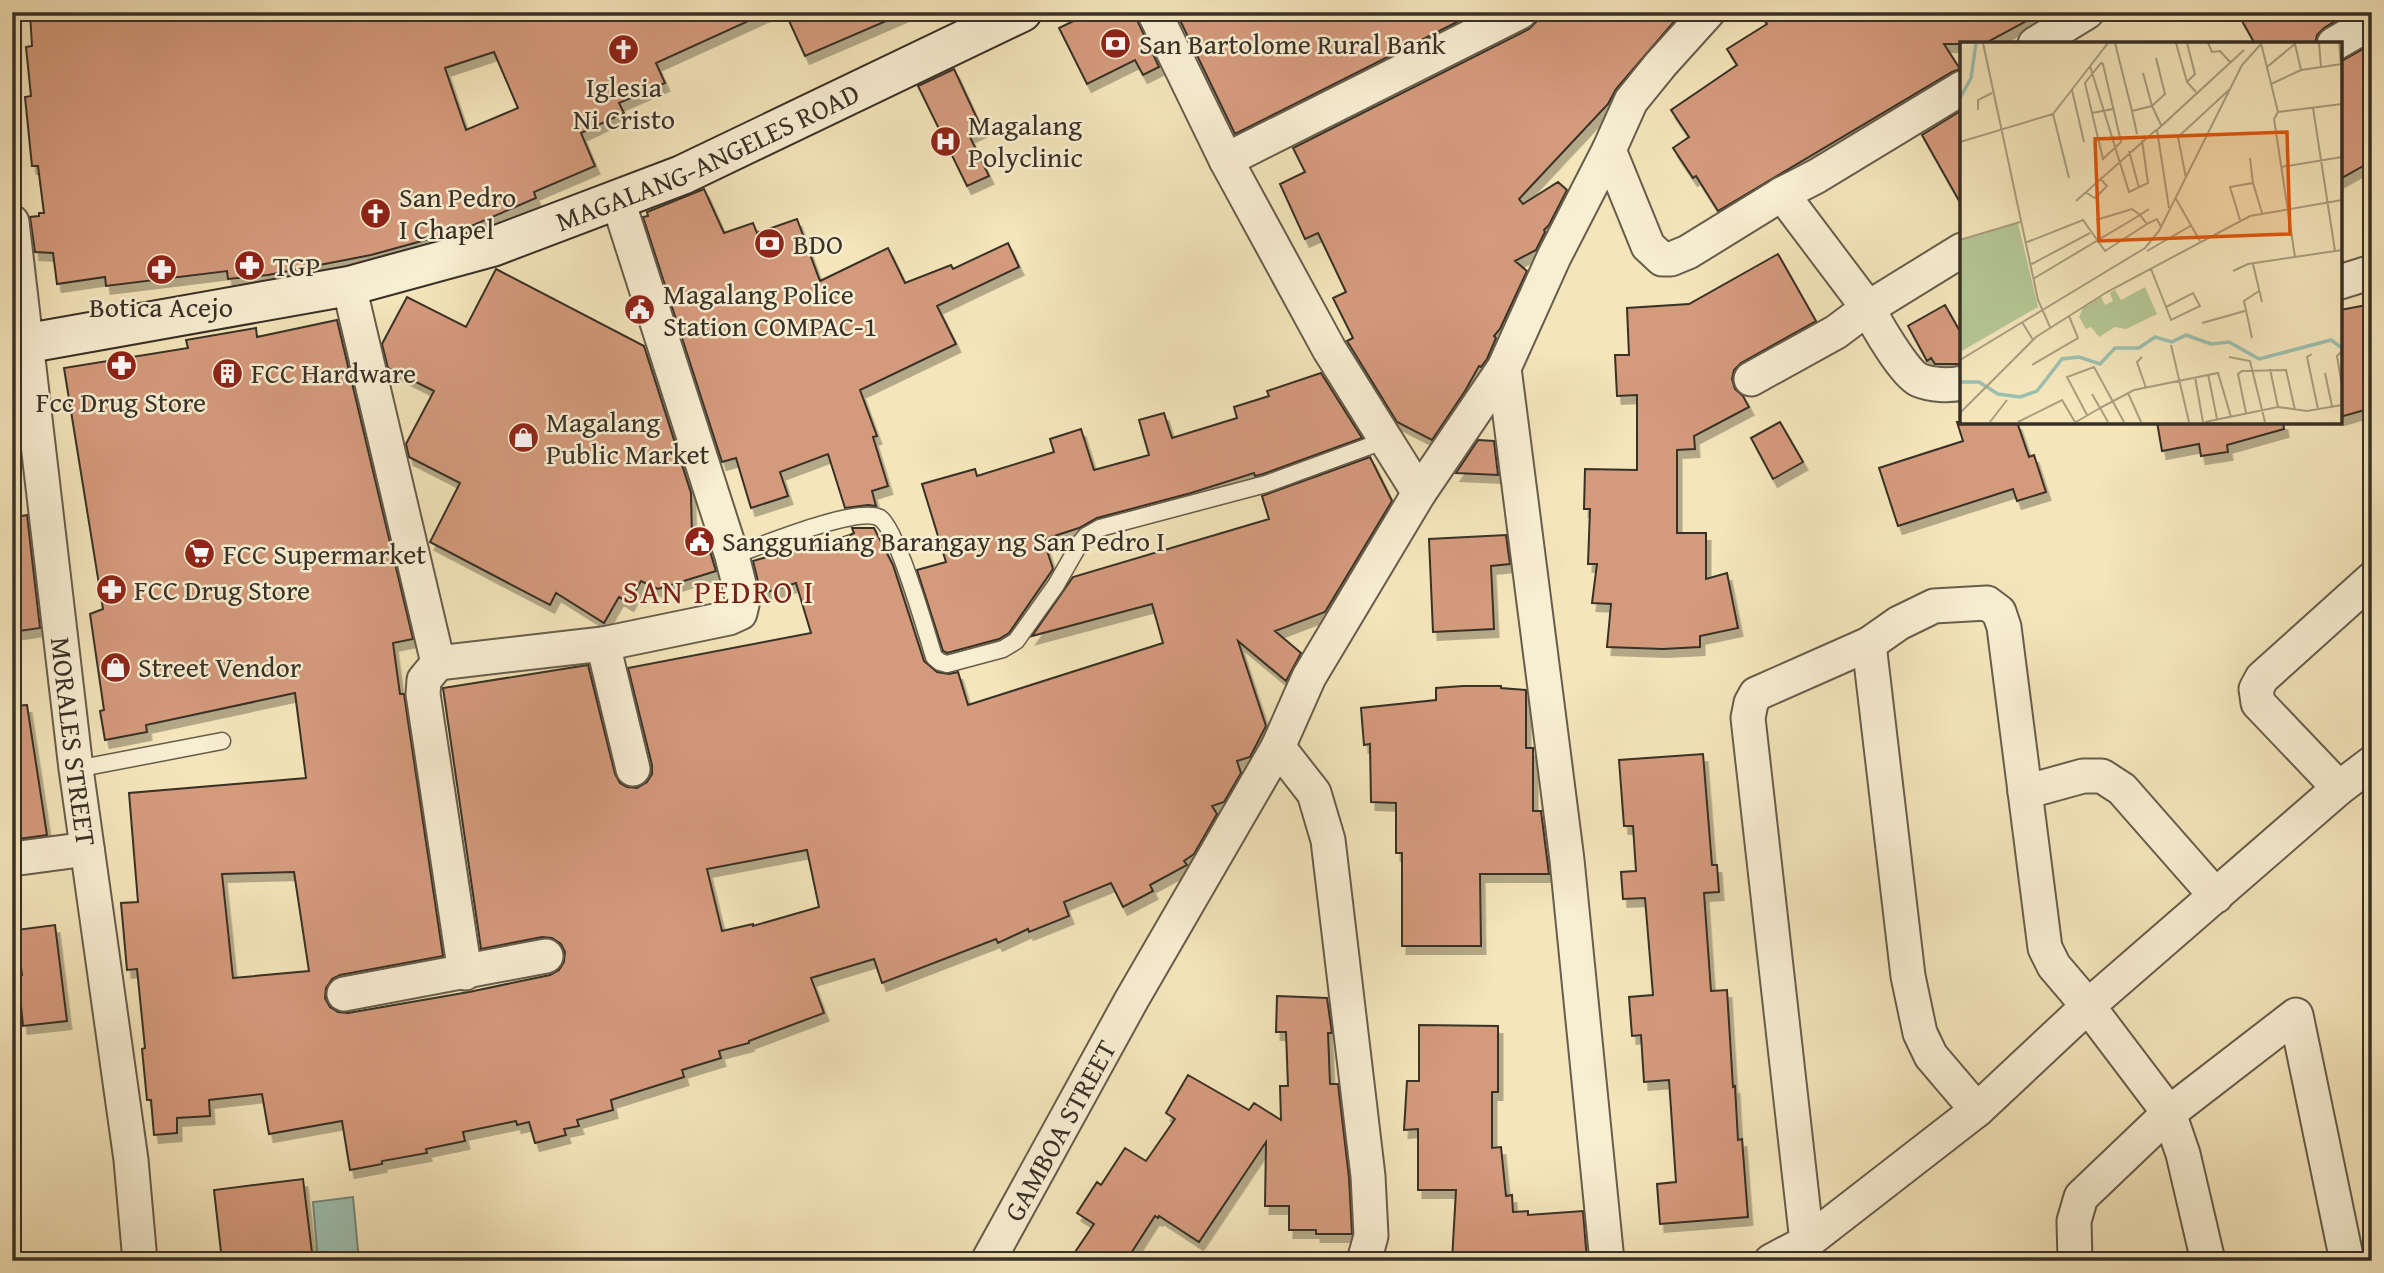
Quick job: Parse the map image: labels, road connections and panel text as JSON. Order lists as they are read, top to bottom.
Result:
{
  "streets": {
    "main road": ["MAGALANG-ANGELES ROAD"],
    "street": ["MORALES STREET", "GAMBOA STREET"]
  },
  "crossings": [
    ["MAGALANG-ANGELES ROAD", "MORALES STREET"]
  ],
  "districts": ["SAN PEDRO I"],
  "places": {
    "bank": ["San Bartolome Rural Bank", "BDO"],
    "church": ["Iglesia Ni Cristo", "San Pedro I Chapel"],
    "hospital": ["Magalang Polyclinic"],
    "pharmacy": [
      "TGP",
      "Botica Acejo",
      "Fcc Drug Store",
      "FCC Drug Store"
    ],
    "public building": ["Magalang Police Station COMPAC-1", "Sangguniang Barangay ng San Pedro Ⅰ"],
    "building": ["FCC Hardware"],
    "shop": ["Magalang Public Market", "Street Vendor"],
    "supermarket": ["FCC Supermarket"]
  }
}
